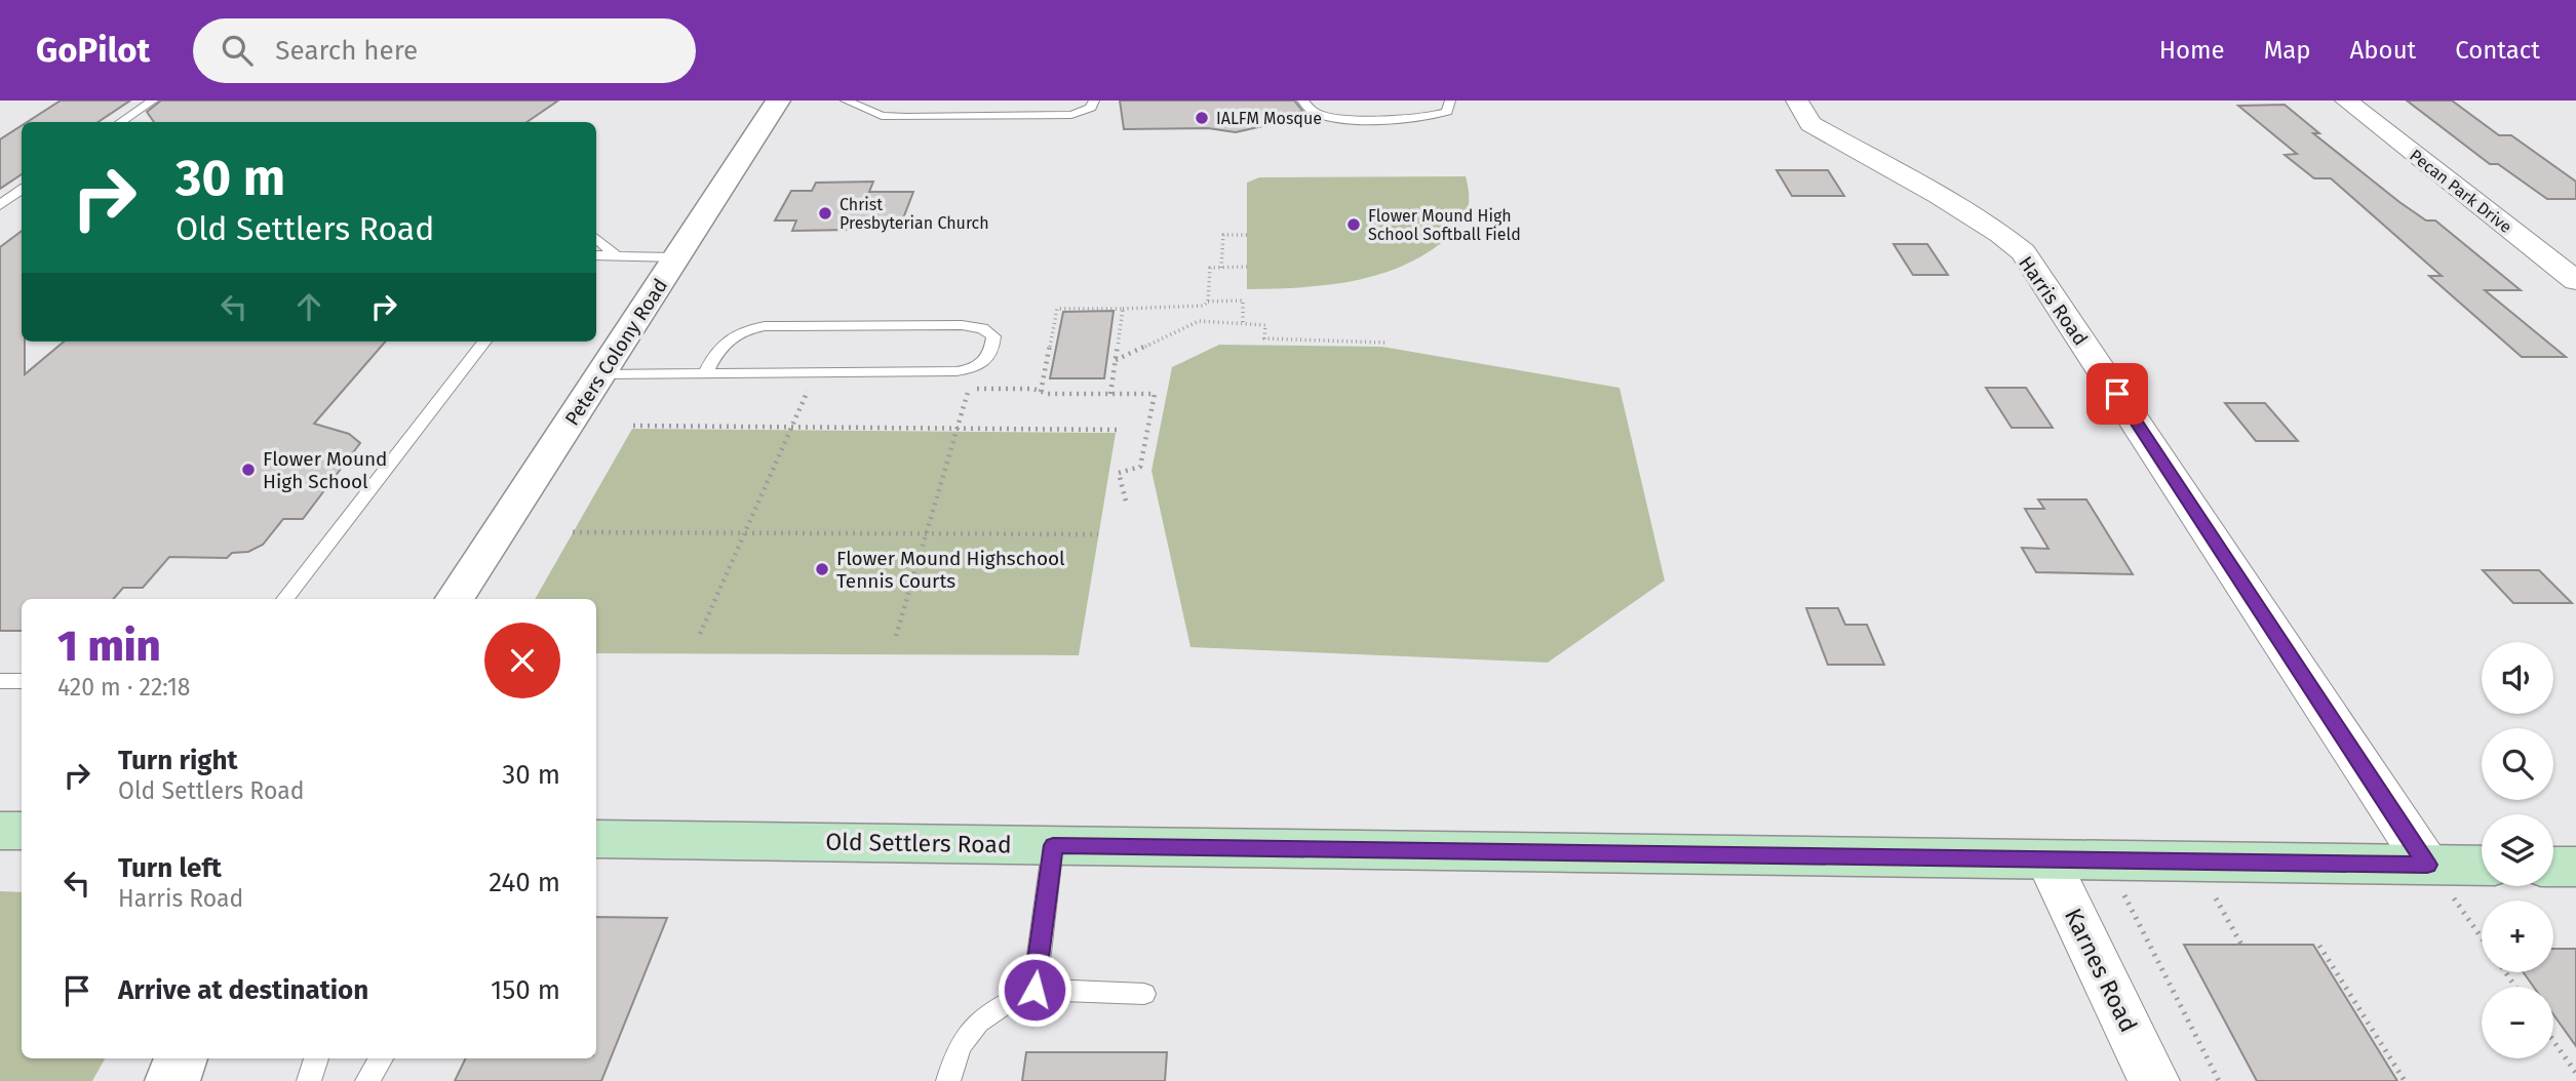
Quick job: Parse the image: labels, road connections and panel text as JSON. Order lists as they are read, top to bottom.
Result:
{
  "streets": {
    "main road": ["Old Settlers Road"],
    "street": [
      "Pecan Park Drive",
      "Harris Road",
      "Peters Colony Road",
      "Karnes Road"
    ]
  },
  "crossings": [
    ["Harris Road", "Old Settlers Road"],
    ["Old Settlers Road", "Karnes Road"]
  ],
  "places": [
    "IALFM Mosque",
    "Christ Presbyterian Church",
    "Flower Mound High School Softball Field",
    "Flower Mound High School",
    "Flower Mound Highschool Tennis Courts"
  ],
  "page": {
    "header": "GoPilot",
    "search": "Search here",
    "nav": [
      "Home",
      "Map",
      "About",
      "Contact"
    ],
    "turn": ["30 m", "Old Settlers Road"],
    "heading": ["1 min", "420 m · 22:18"],
    "map_buttons": ["+", "−"],
    "list": [
      {
        "name": "Turn right",
        "note": "Old Settlers Road",
        "value": "30 m"
      },
      {
        "name": "Turn left",
        "note": "Harris Road",
        "value": "240 m"
      },
      {
        "name": "Arrive at destination",
        "value": "150 m"
      }
    ]
  }
}
